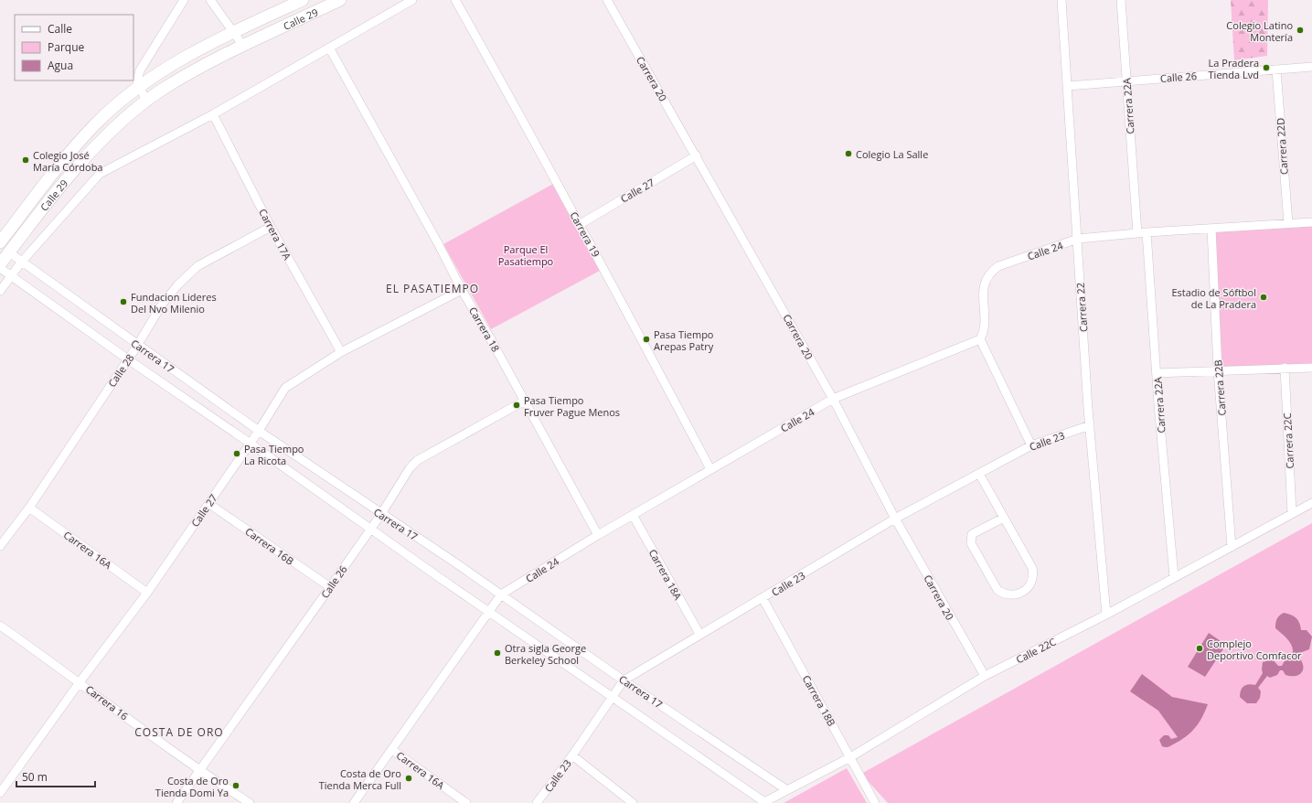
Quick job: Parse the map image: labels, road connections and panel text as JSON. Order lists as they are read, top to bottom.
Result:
{
  "streets": {
    "main road": ["Calle 29"],
    "street": [
      "Calle 26",
      "Carrera 20",
      "Carrera 22A",
      "Carrera 22D",
      "Calle 27",
      "Carrera 17A",
      "Carrera 19",
      "Calle 24",
      "Carrera 22",
      "Carrera 18",
      "Carrera 17",
      "Calle 28",
      "Carrera 22B",
      "Calle 23",
      "Carrera 22C",
      "Carrera 16B",
      "Carrera 16A",
      "Carrera 18A",
      "Calle 22C",
      "Carrera 18B",
      "Carrera 16"
    ]
  },
  "crossings": [
    ["Calle 29", "Carrera 17"],
    ["Calle 26", "Carrera 22A"],
    ["Calle 26", "Carrera 22D"],
    ["Calle 26", "Carrera 22"],
    ["Calle 26", "Carrera 18"],
    ["Calle 26", "Carrera 17"],
    ["Calle 26", "Carrera 16B"],
    ["Calle 26", "Carrera 16"],
    ["Carrera 20", "Calle 27"],
    ["Carrera 20", "Calle 24"],
    ["Carrera 20", "Calle 23"],
    ["Carrera 20", "Calle 22C"],
    ["Carrera 22A", "Calle 24"],
    ["Carrera 22A", "Calle 22C"],
    ["Carrera 22D", "Calle 24"],
    ["Calle 27", "Carrera 17A"],
    ["Calle 27", "Carrera 19"],
    ["Calle 27", "Carrera 18"],
    ["Calle 27", "Carrera 17"],
    ["Calle 27", "Carrera 16B"],
    ["Calle 27", "Carrera 16A"],
    ["Calle 27", "Carrera 16"],
    ["Carrera 17A", "Calle 28"],
    ["Carrera 19", "Calle 24"],
    ["Calle 24", "Carrera 22"],
    ["Calle 24", "Carrera 18"],
    ["Calle 24", "Carrera 17"],
    ["Calle 24", "Carrera 22B"],
    ["Calle 24", "Carrera 16A"],
    ["Calle 24", "Carrera 18A"],
    ["Carrera 22", "Calle 23"],
    ["Carrera 22", "Calle 22C"],
    ["Carrera 17", "Calle 28"],
    ["Carrera 17", "Calle 23"],
    ["Carrera 17", "Calle 22C"],
    ["Calle 28", "Carrera 16A"],
    ["Carrera 22B", "Calle 22C"],
    ["Calle 23", "Carrera 18A"],
    ["Calle 23", "Carrera 18B"],
    ["Carrera 22C", "Calle 22C"],
    ["Calle 22C", "Carrera 18B"]
  ],
  "districts": ["EL PASATIEMPO", "COSTA DE ORO"],
  "parks": ["Parque El Pasatiempo"],
  "places": [
    "Colegio Latino Montería",
    "La Pradera Tienda Lvd",
    "Colegio La Salle",
    "Colegio José María Córdoba",
    "Estadio de Sóftbol de La Pradera",
    "Fundacion Lideres Del Nvo Milenio",
    "Pasa Tiempo Arepas Patry",
    "Pasa Tiempo Fruver Pague Menos",
    "Pasa Tiempo La Ricota",
    "Complejo Deportivo Comfacor",
    "Otra sigla George Berkeley School",
    "Costa de Oro Tienda Merca Full",
    "Costa de Oro Tienda Domi Ya"
  ],
  "legend": ["Calle", "Parque", "Agua"],
  "scale_bar": "50 m"
}
